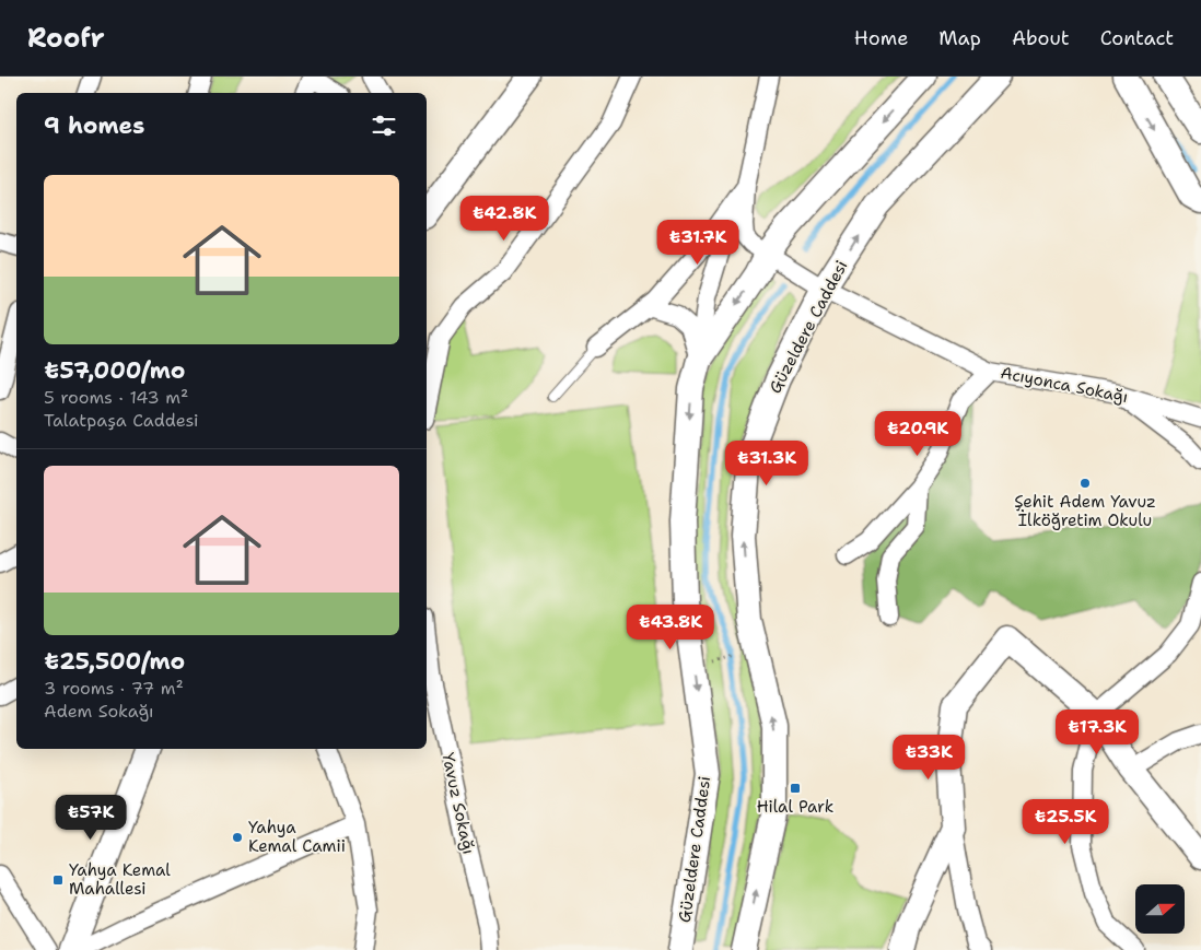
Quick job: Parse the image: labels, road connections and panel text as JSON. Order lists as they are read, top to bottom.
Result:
{
  "streets": {
    "main road": ["Güzeldere Caddesi"],
    "street": ["Acıyonca Sokağı", "Yavuz Sokağı"]
  },
  "crossings": [
    ["Güzeldere Caddesi", "Acıyonca Sokağı"]
  ],
  "places": {
    "other": ["Şehit Adem Yavuz İlköğretim Okulu", "Yahya Kemal Camii"],
    "transit": ["Hilal Park", "Yahya Kemal Mahallesi"]
  },
  "north": "right",
  "page": {
    "header": "Roofr",
    "nav": [
      "Home",
      "Map",
      "About",
      "Contact"
    ],
    "heading": "9 homes",
    "list": [
      {
        "name": "₺57,000/mo",
        "note": "5 rooms · 143 m² · Talatpaşa Caddesi"
      },
      {
        "name": "₺25,500/mo",
        "note": "3 rooms · 77 m² · Adem Sokağı"
      }
    ],
    "price": [
      "₺42.8K",
      "₺31.7K",
      "₺20.9K",
      "₺31.3K",
      "₺43.8K",
      "₺17.3K",
      "₺33K",
      "₺57K",
      "₺25.5K"
    ]
  }
}
